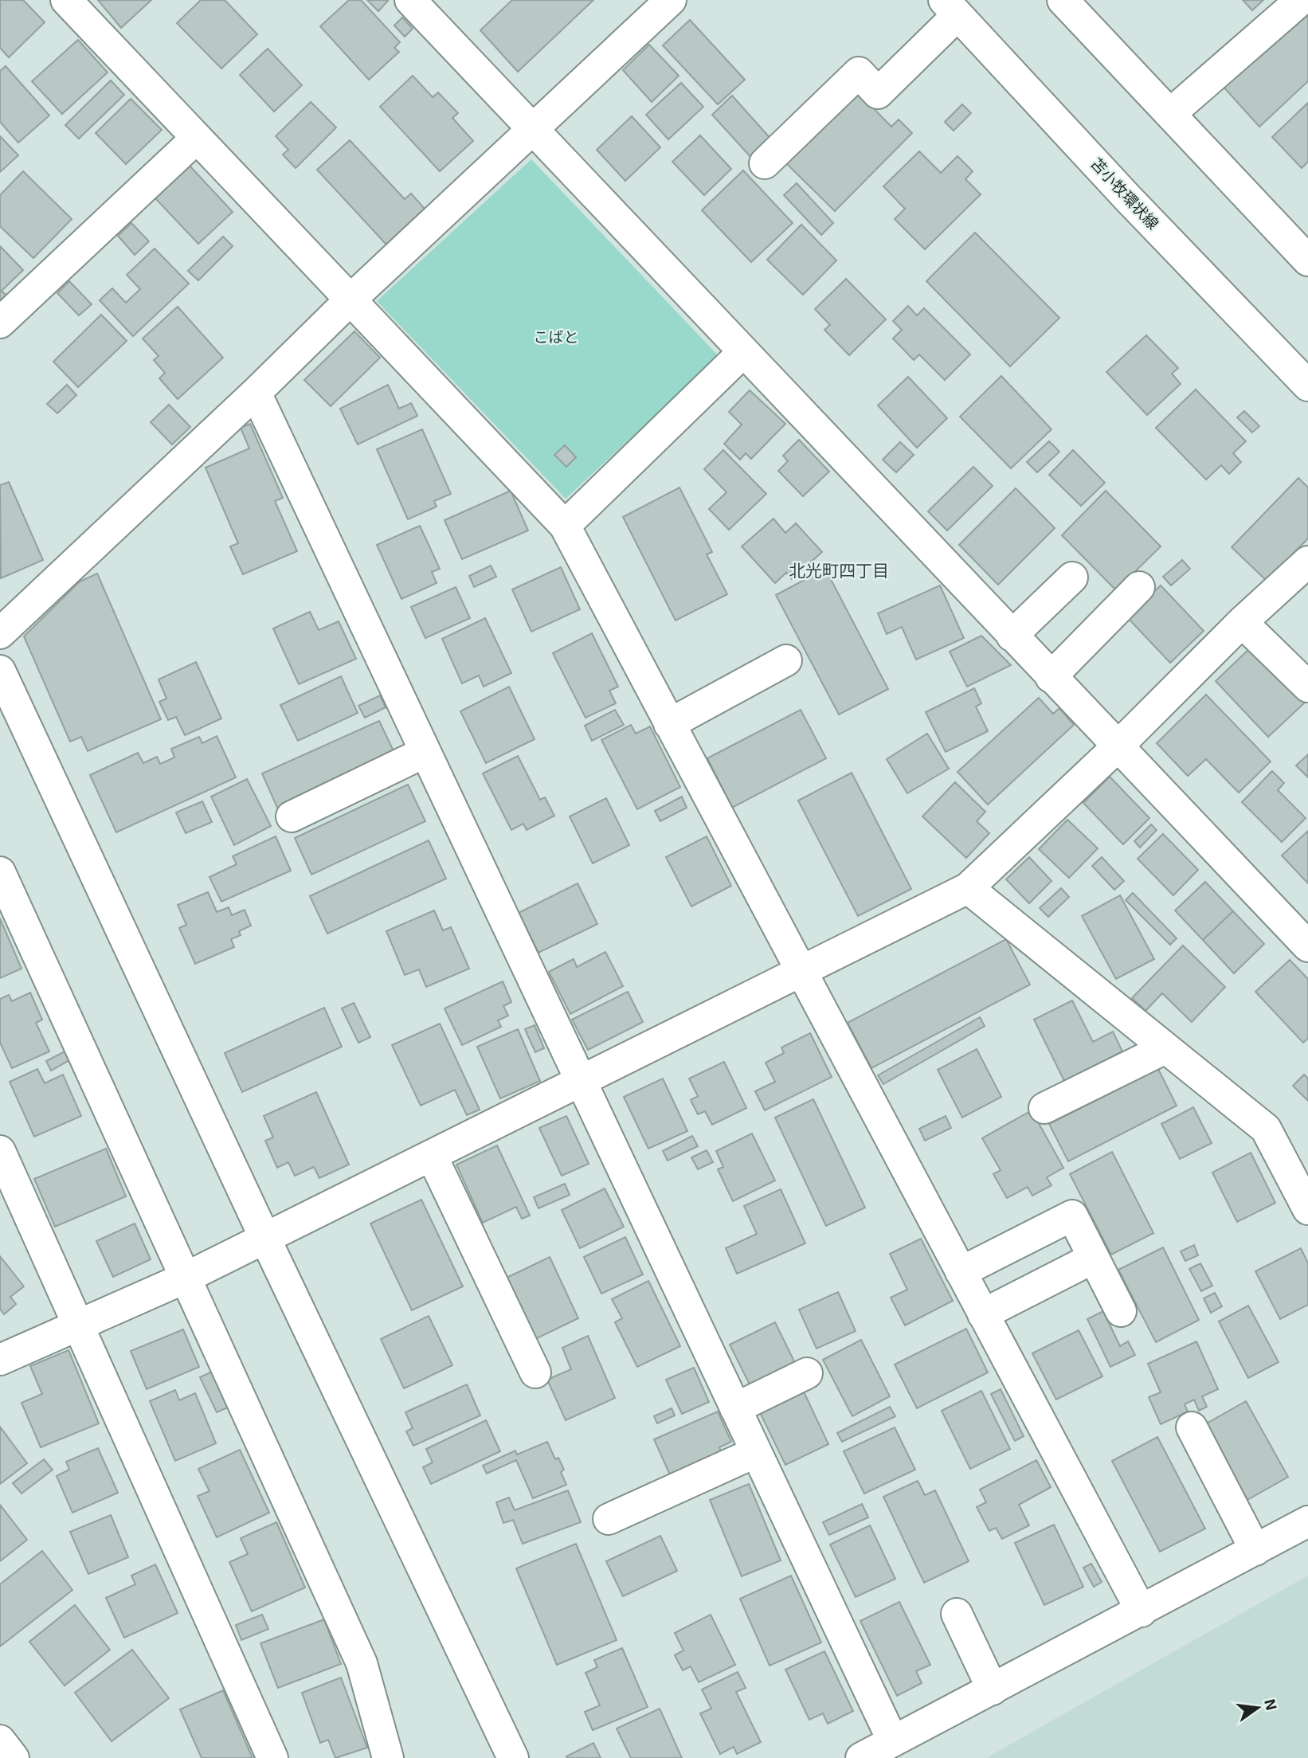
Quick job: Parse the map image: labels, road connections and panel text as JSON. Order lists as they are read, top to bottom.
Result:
{
  "streets": {
    "street": ["苫小牧環状線"]
  },
  "districts": ["北光町四丁目"],
  "parks": ["こばと"],
  "north": "right"
}
